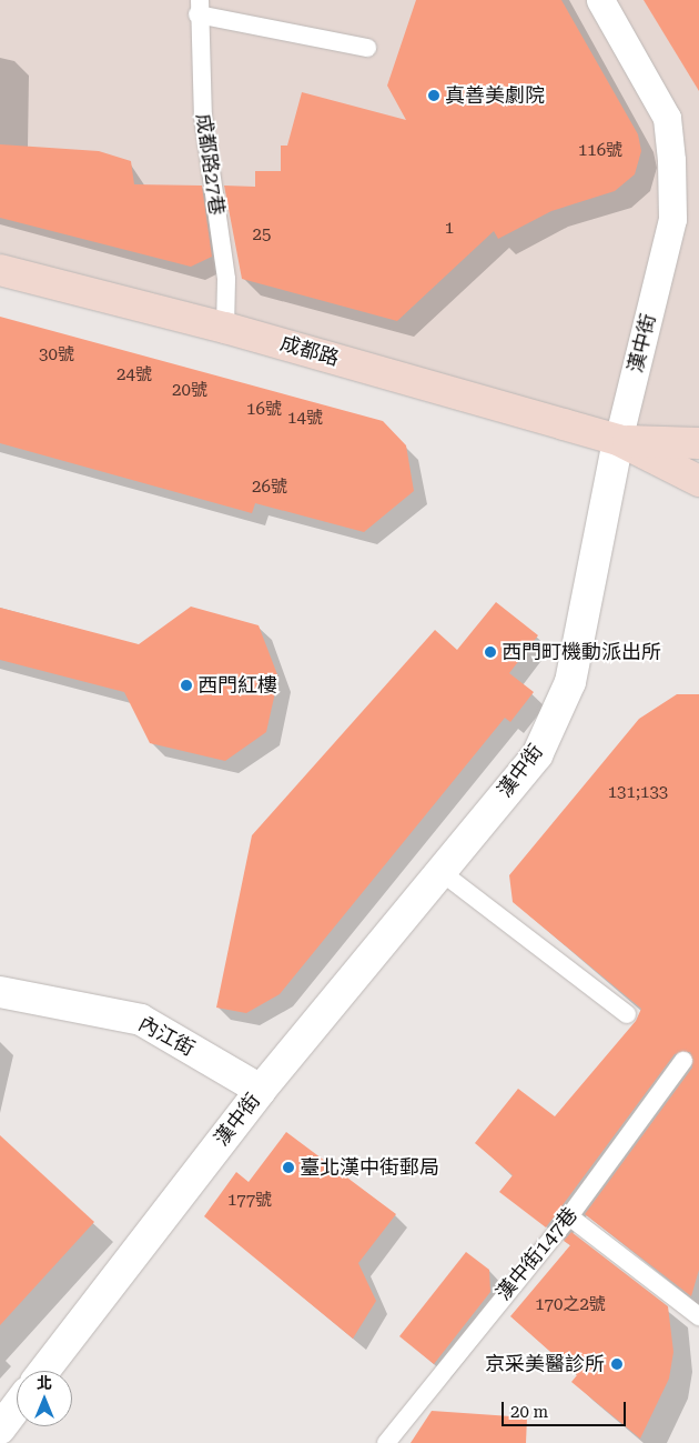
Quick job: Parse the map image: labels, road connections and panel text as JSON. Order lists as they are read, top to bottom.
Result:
{
  "streets": {
    "main road": ["成都路"],
    "street": ["漢中街", "內江街"],
    "lane": ["成都路27巷", "漢中街147巷"]
  },
  "crossings": [
    ["成都路27巷", "成都路"],
    ["漢中街", "成都路"],
    ["漢中街", "內江街"]
  ],
  "places": [
    "真善美劇院",
    "西門町機動派出所",
    "西門紅樓",
    "臺北漢中街郵局",
    "京采美醫診所"
  ],
  "house_numbers": [
    "116號",
    "1",
    "25",
    "30號",
    "24號",
    "20號",
    "16號",
    "14號",
    "26號",
    "131;133",
    "177號",
    "170之2號"
  ],
  "scale_bar": "20 m",
  "north": "top"
}
